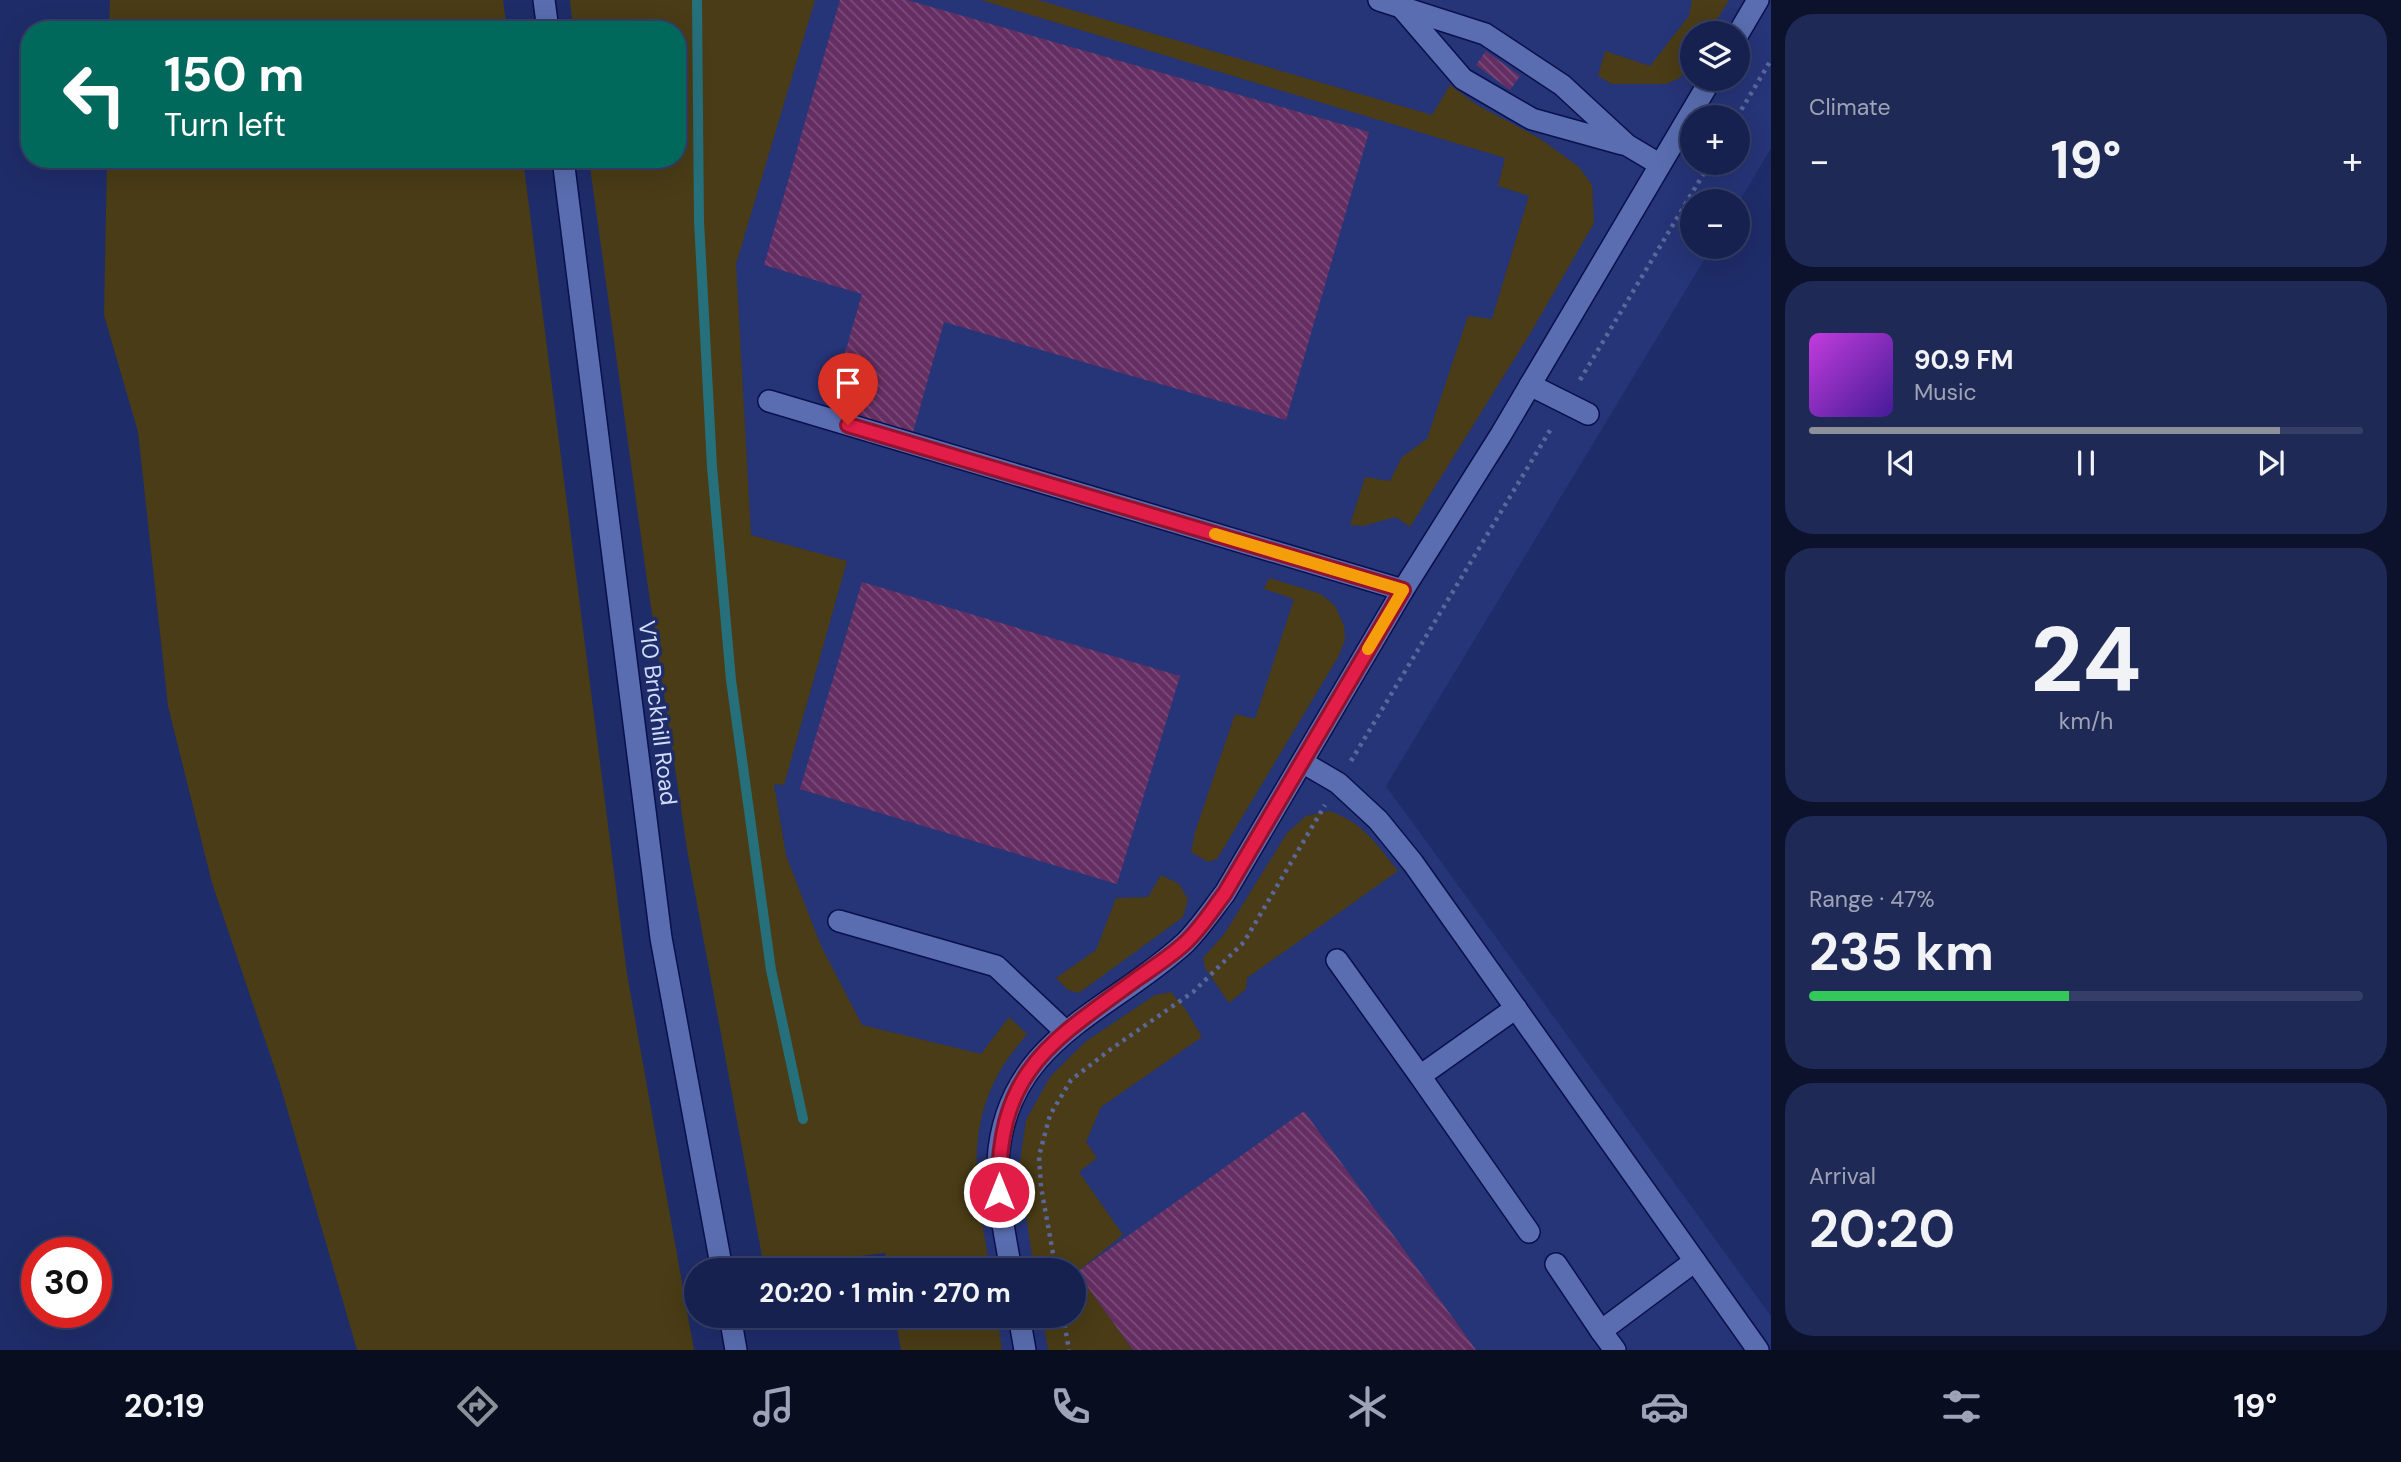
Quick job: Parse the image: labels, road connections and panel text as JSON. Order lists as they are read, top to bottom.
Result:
{
  "streets": {
    "street": ["V10 Brickhill Road"]
  },
  "page": {
    "tile": [
      "Climate",
      ["24", "km/h"],
      ["Range · 47%", "235 km"],
      ["Arrival", "20:20"]
    ],
    "map_buttons": ["+", "−"],
    "turn": ["150 m", "Turn left"],
    "heat": ["−", "19°", "+"],
    "song": ["90.9 FM", "Music"],
    "limit": "30",
    "trip": "20:20 · 1 min · 270 m",
    "tabs": ["20:19", "19°"]
  }
}
